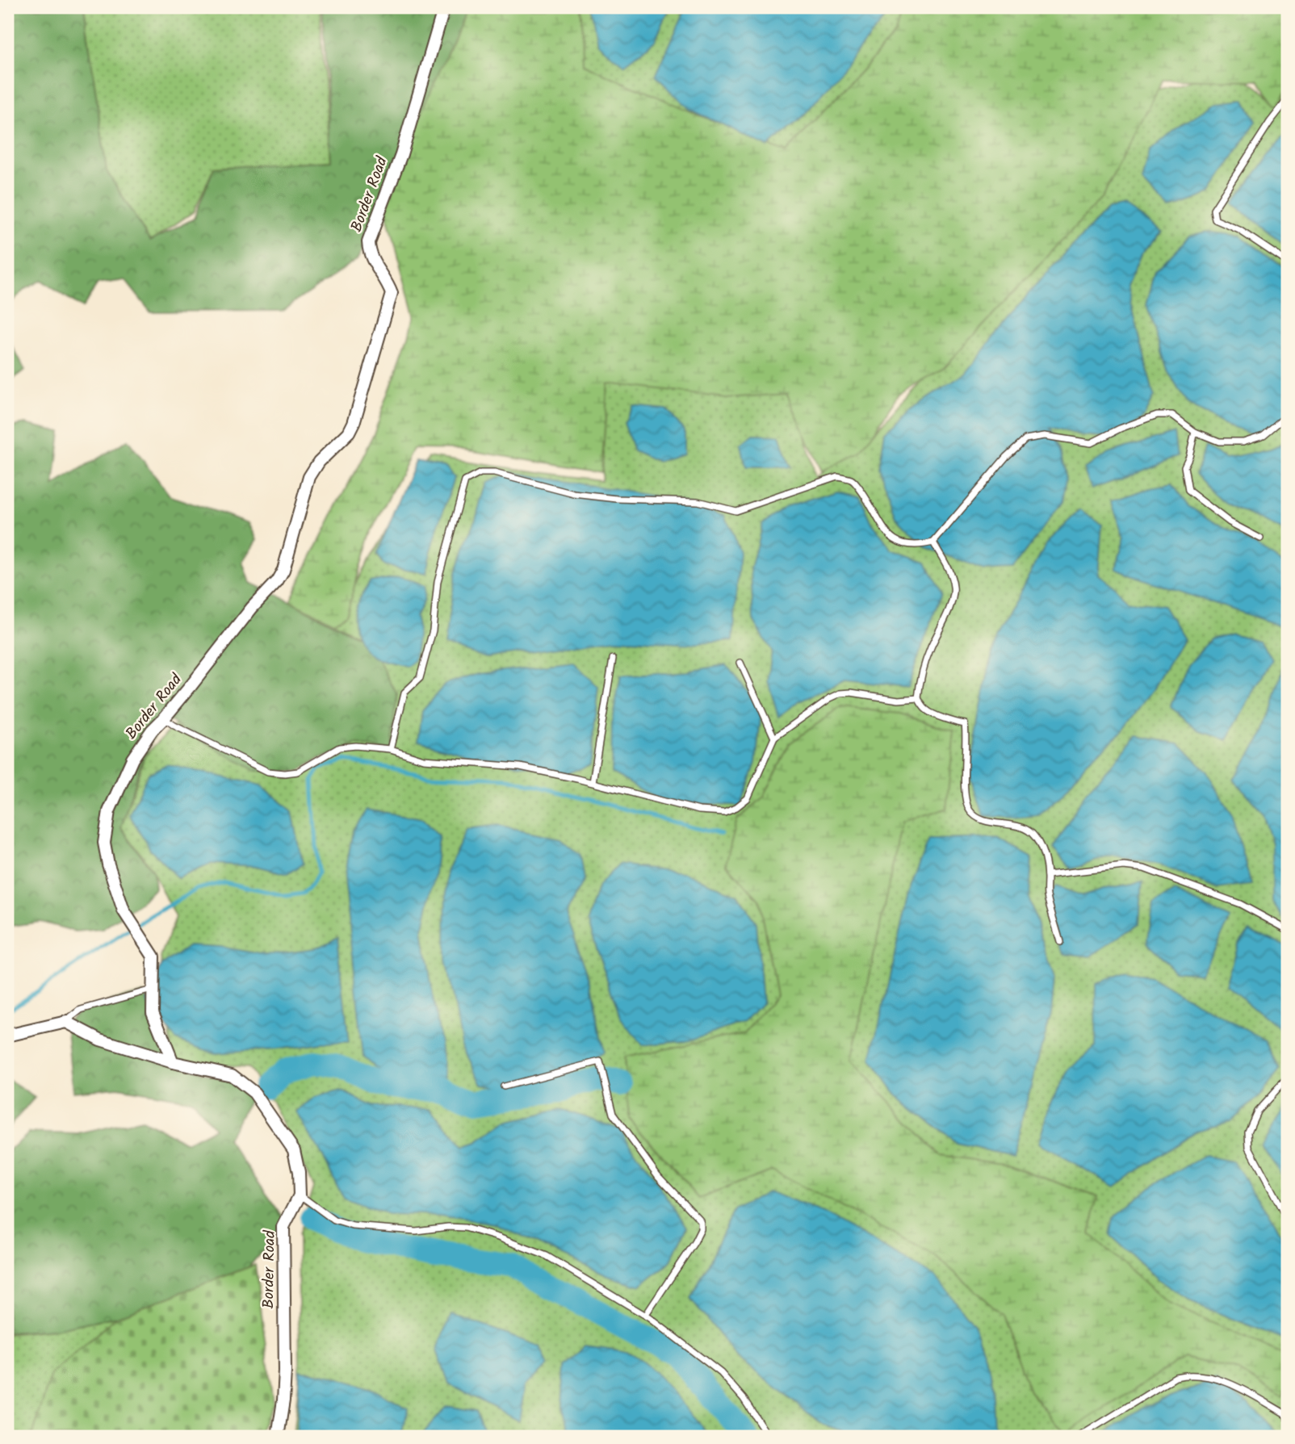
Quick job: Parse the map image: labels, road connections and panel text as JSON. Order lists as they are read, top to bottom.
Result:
{
  "streets": {
    "street": ["Border Road"]
  }
}
